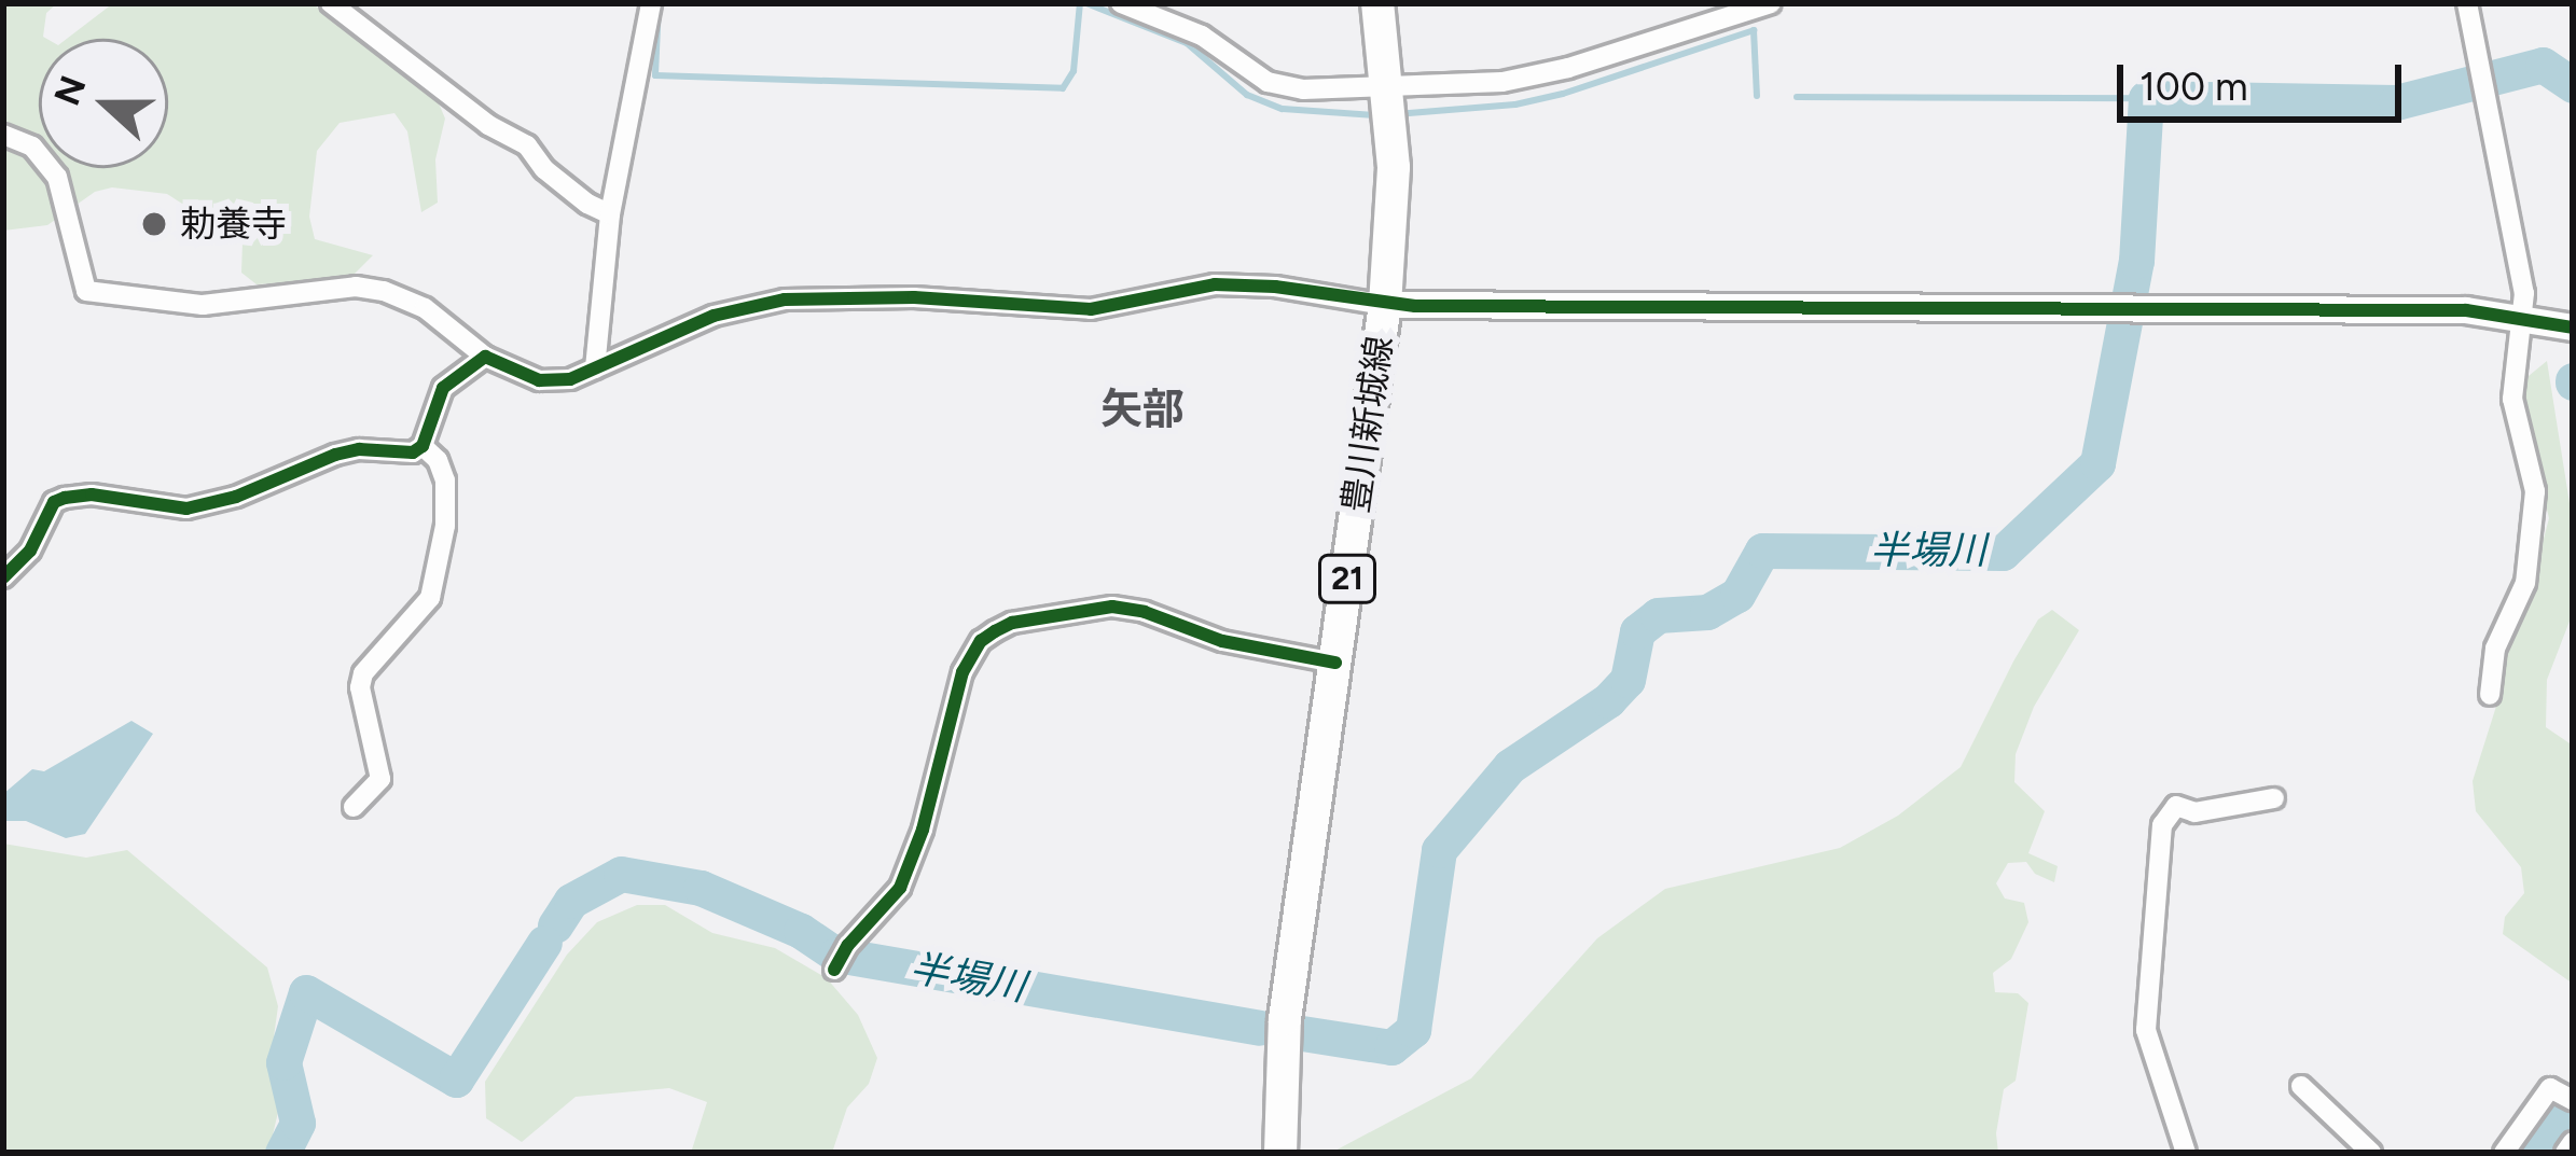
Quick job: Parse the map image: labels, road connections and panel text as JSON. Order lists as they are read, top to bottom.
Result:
{
  "streets": {
    "main road": ["豊川新城線", "21"]
  },
  "districts": ["矢部"],
  "water": ["半場川"],
  "places": ["勅養寺"],
  "scale_bar": "100 m",
  "north": "left"
}
